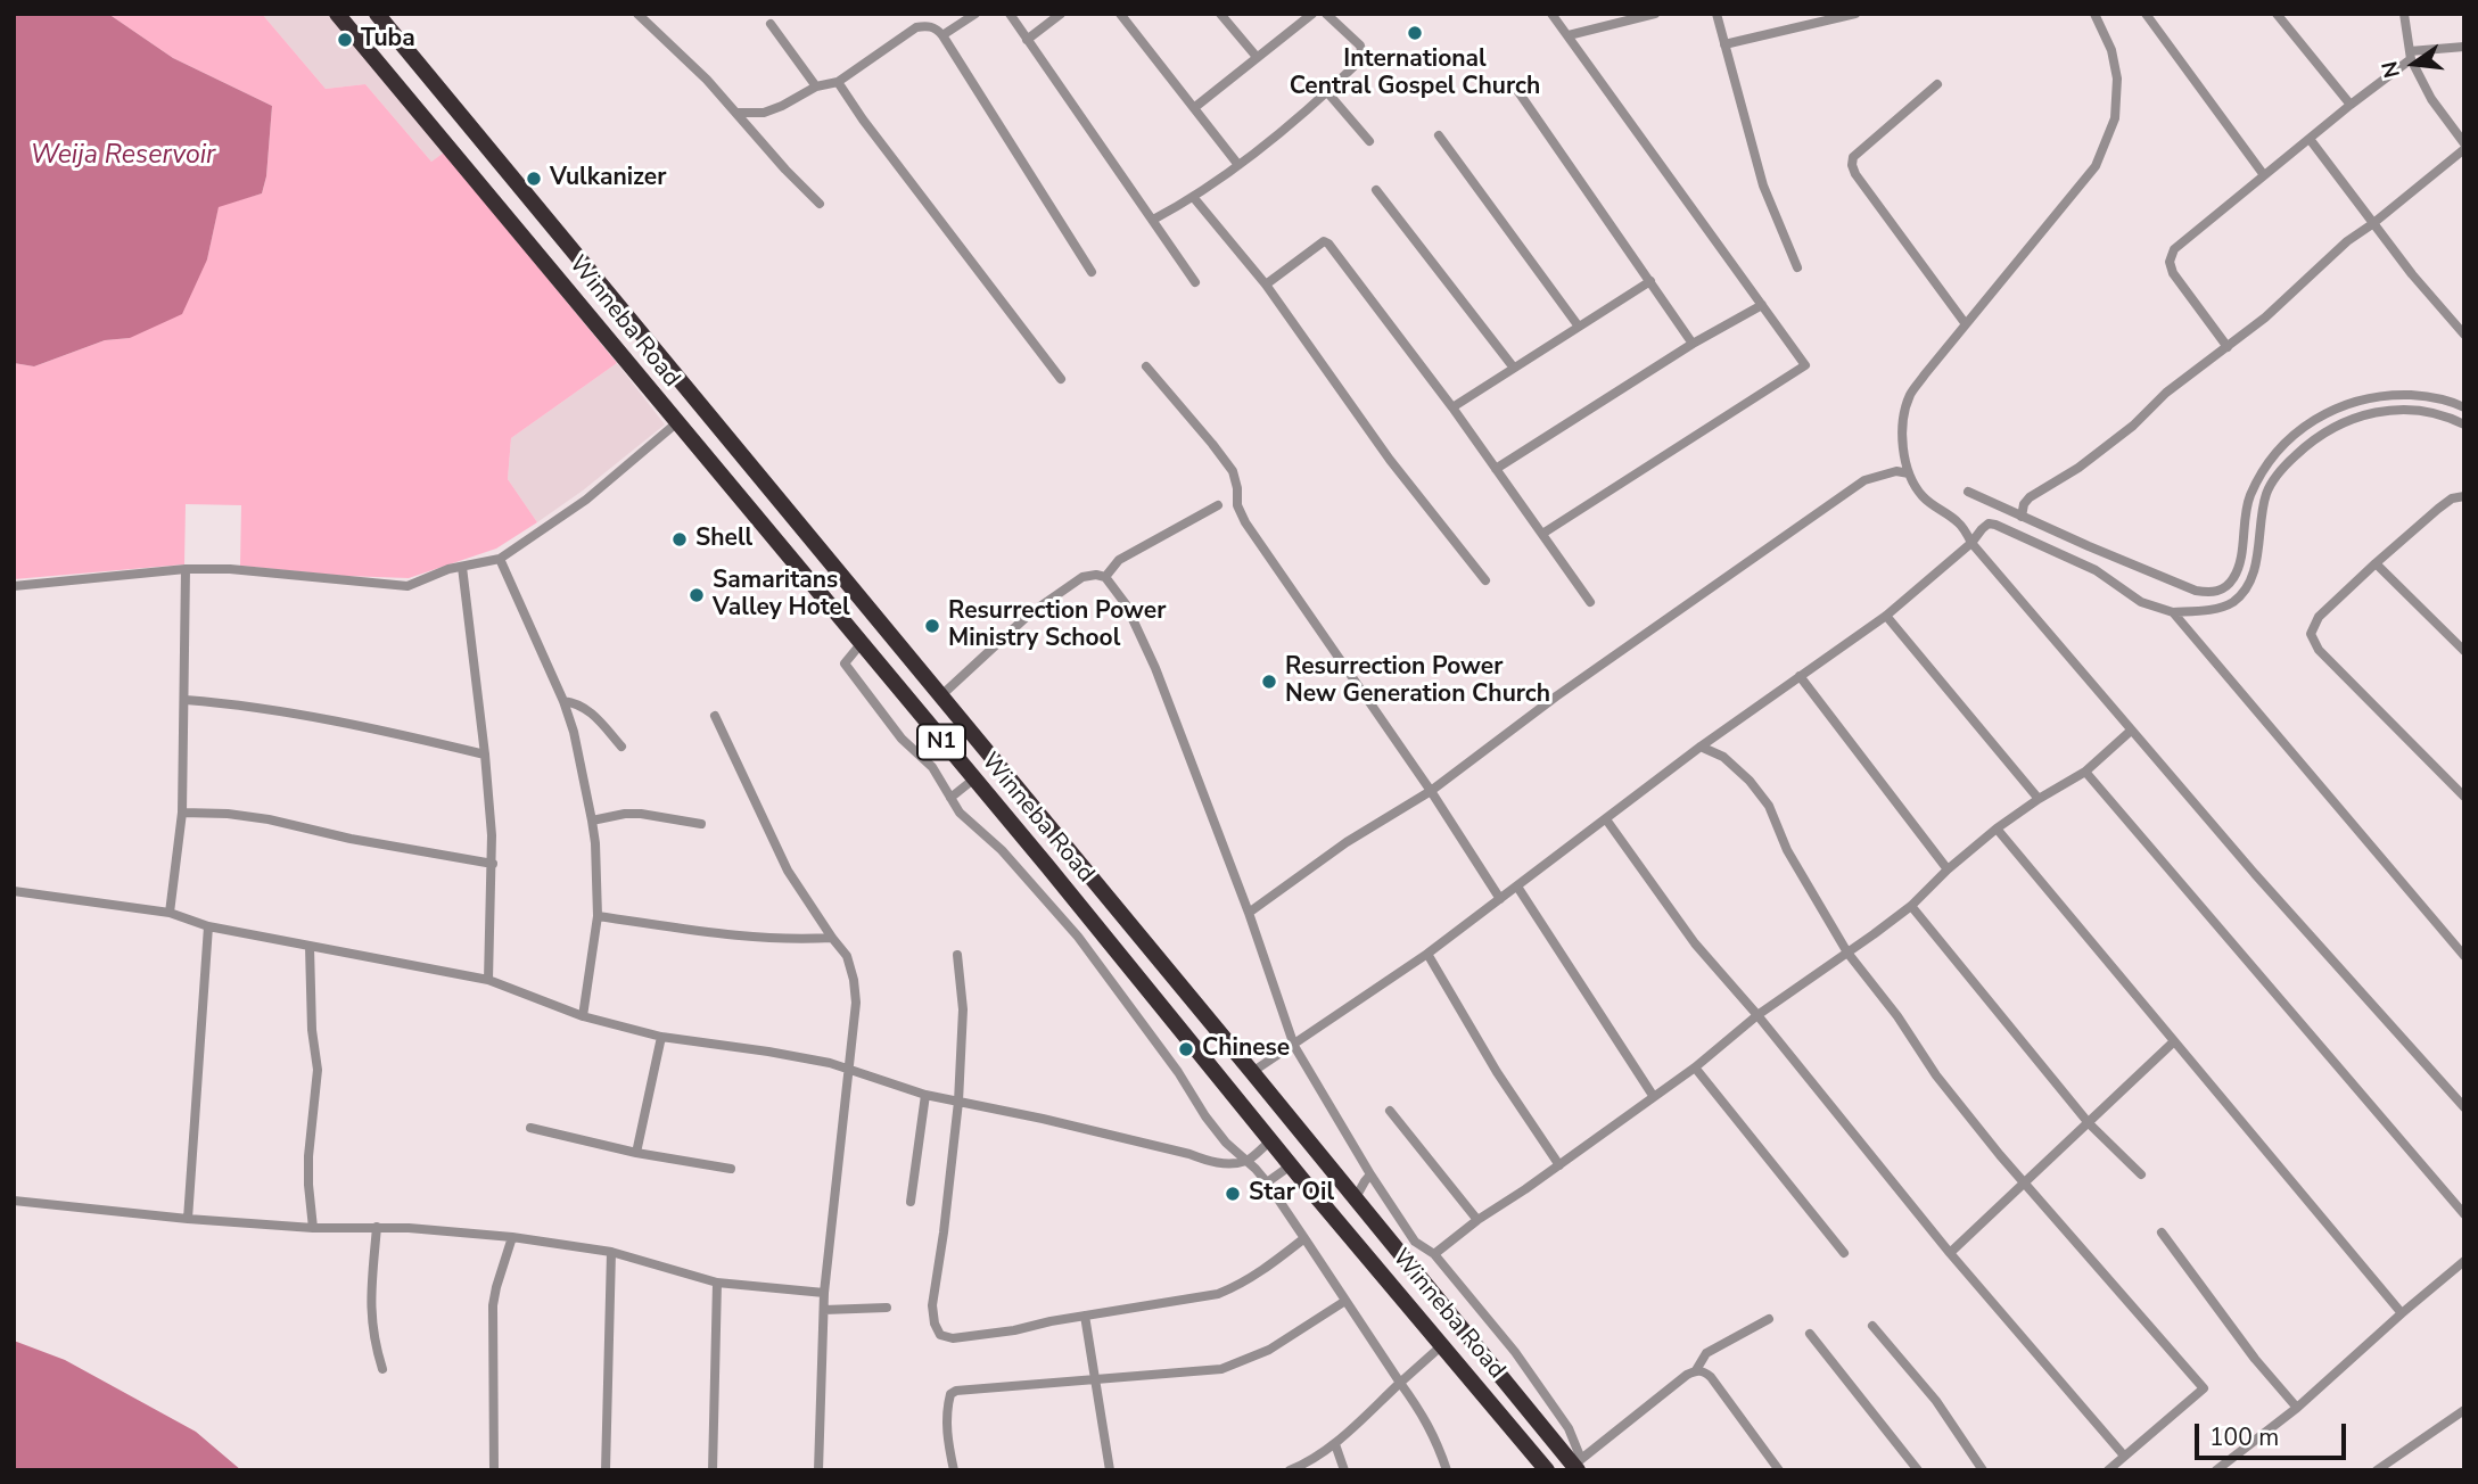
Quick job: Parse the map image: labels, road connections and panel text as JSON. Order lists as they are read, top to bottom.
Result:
{
  "streets": {
    "highway": ["Winneba Road", "N1"]
  },
  "water": ["Weija Reservoir"],
  "places": [
    "International Central Gospel Church",
    "Tuba",
    "Vulkanizer",
    "Shell",
    "Samaritans Valley Hotel",
    "Resurrection Power Ministry School",
    "Resurrection Power New Generation Church",
    "Chinese",
    "Star Oil"
  ],
  "scale_bar": "100 m",
  "north": "left"
}
